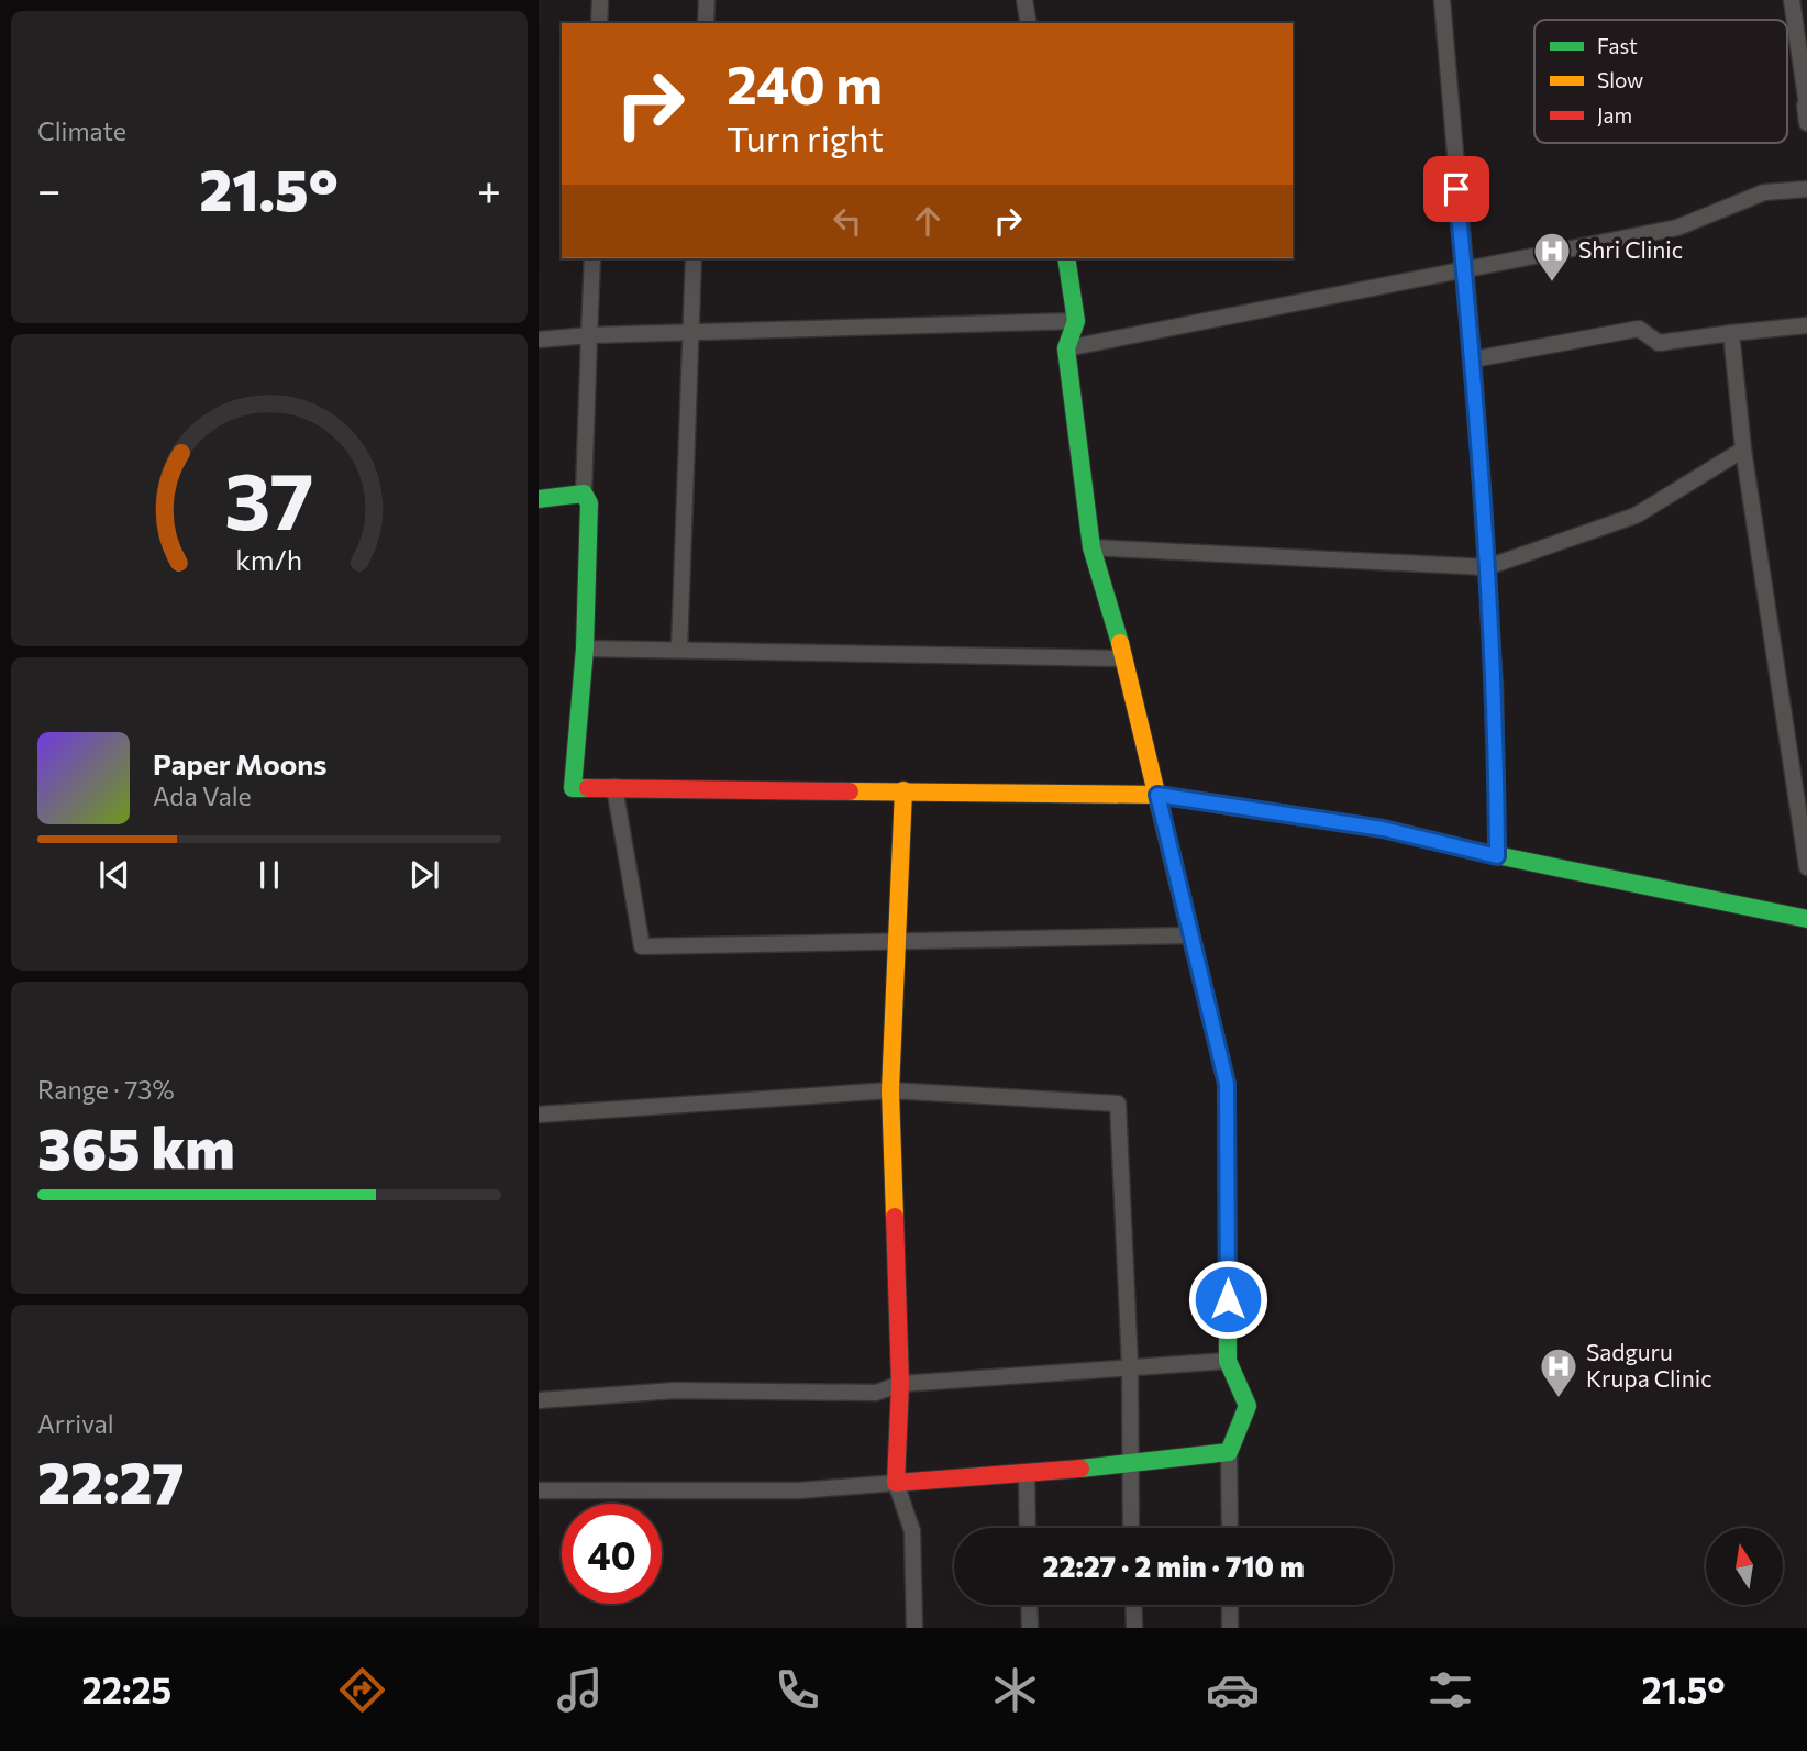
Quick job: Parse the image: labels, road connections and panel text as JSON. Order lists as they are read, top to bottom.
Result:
{
  "places": {
    "hospital": ["Shri Clinic", "Sadguru Krupa Clinic"]
  },
  "legend": ["Fast", "Slow", "Jam"],
  "north": "top",
  "page": {
    "tile": [
      "Climate",
      ["Range · 73%", "365 km"],
      ["Arrival", "22:27"]
    ],
    "turn": ["240 m", "Turn right"],
    "heat": ["−", "21.5°", "+"],
    "song": ["Paper Moons", "Ada Vale"],
    "limit": "40",
    "trip": "22:27 · 2 min · 710 m",
    "tabs": ["22:25", "21.5°"],
    "gauge": ["37", "km/h"]
  }
}
